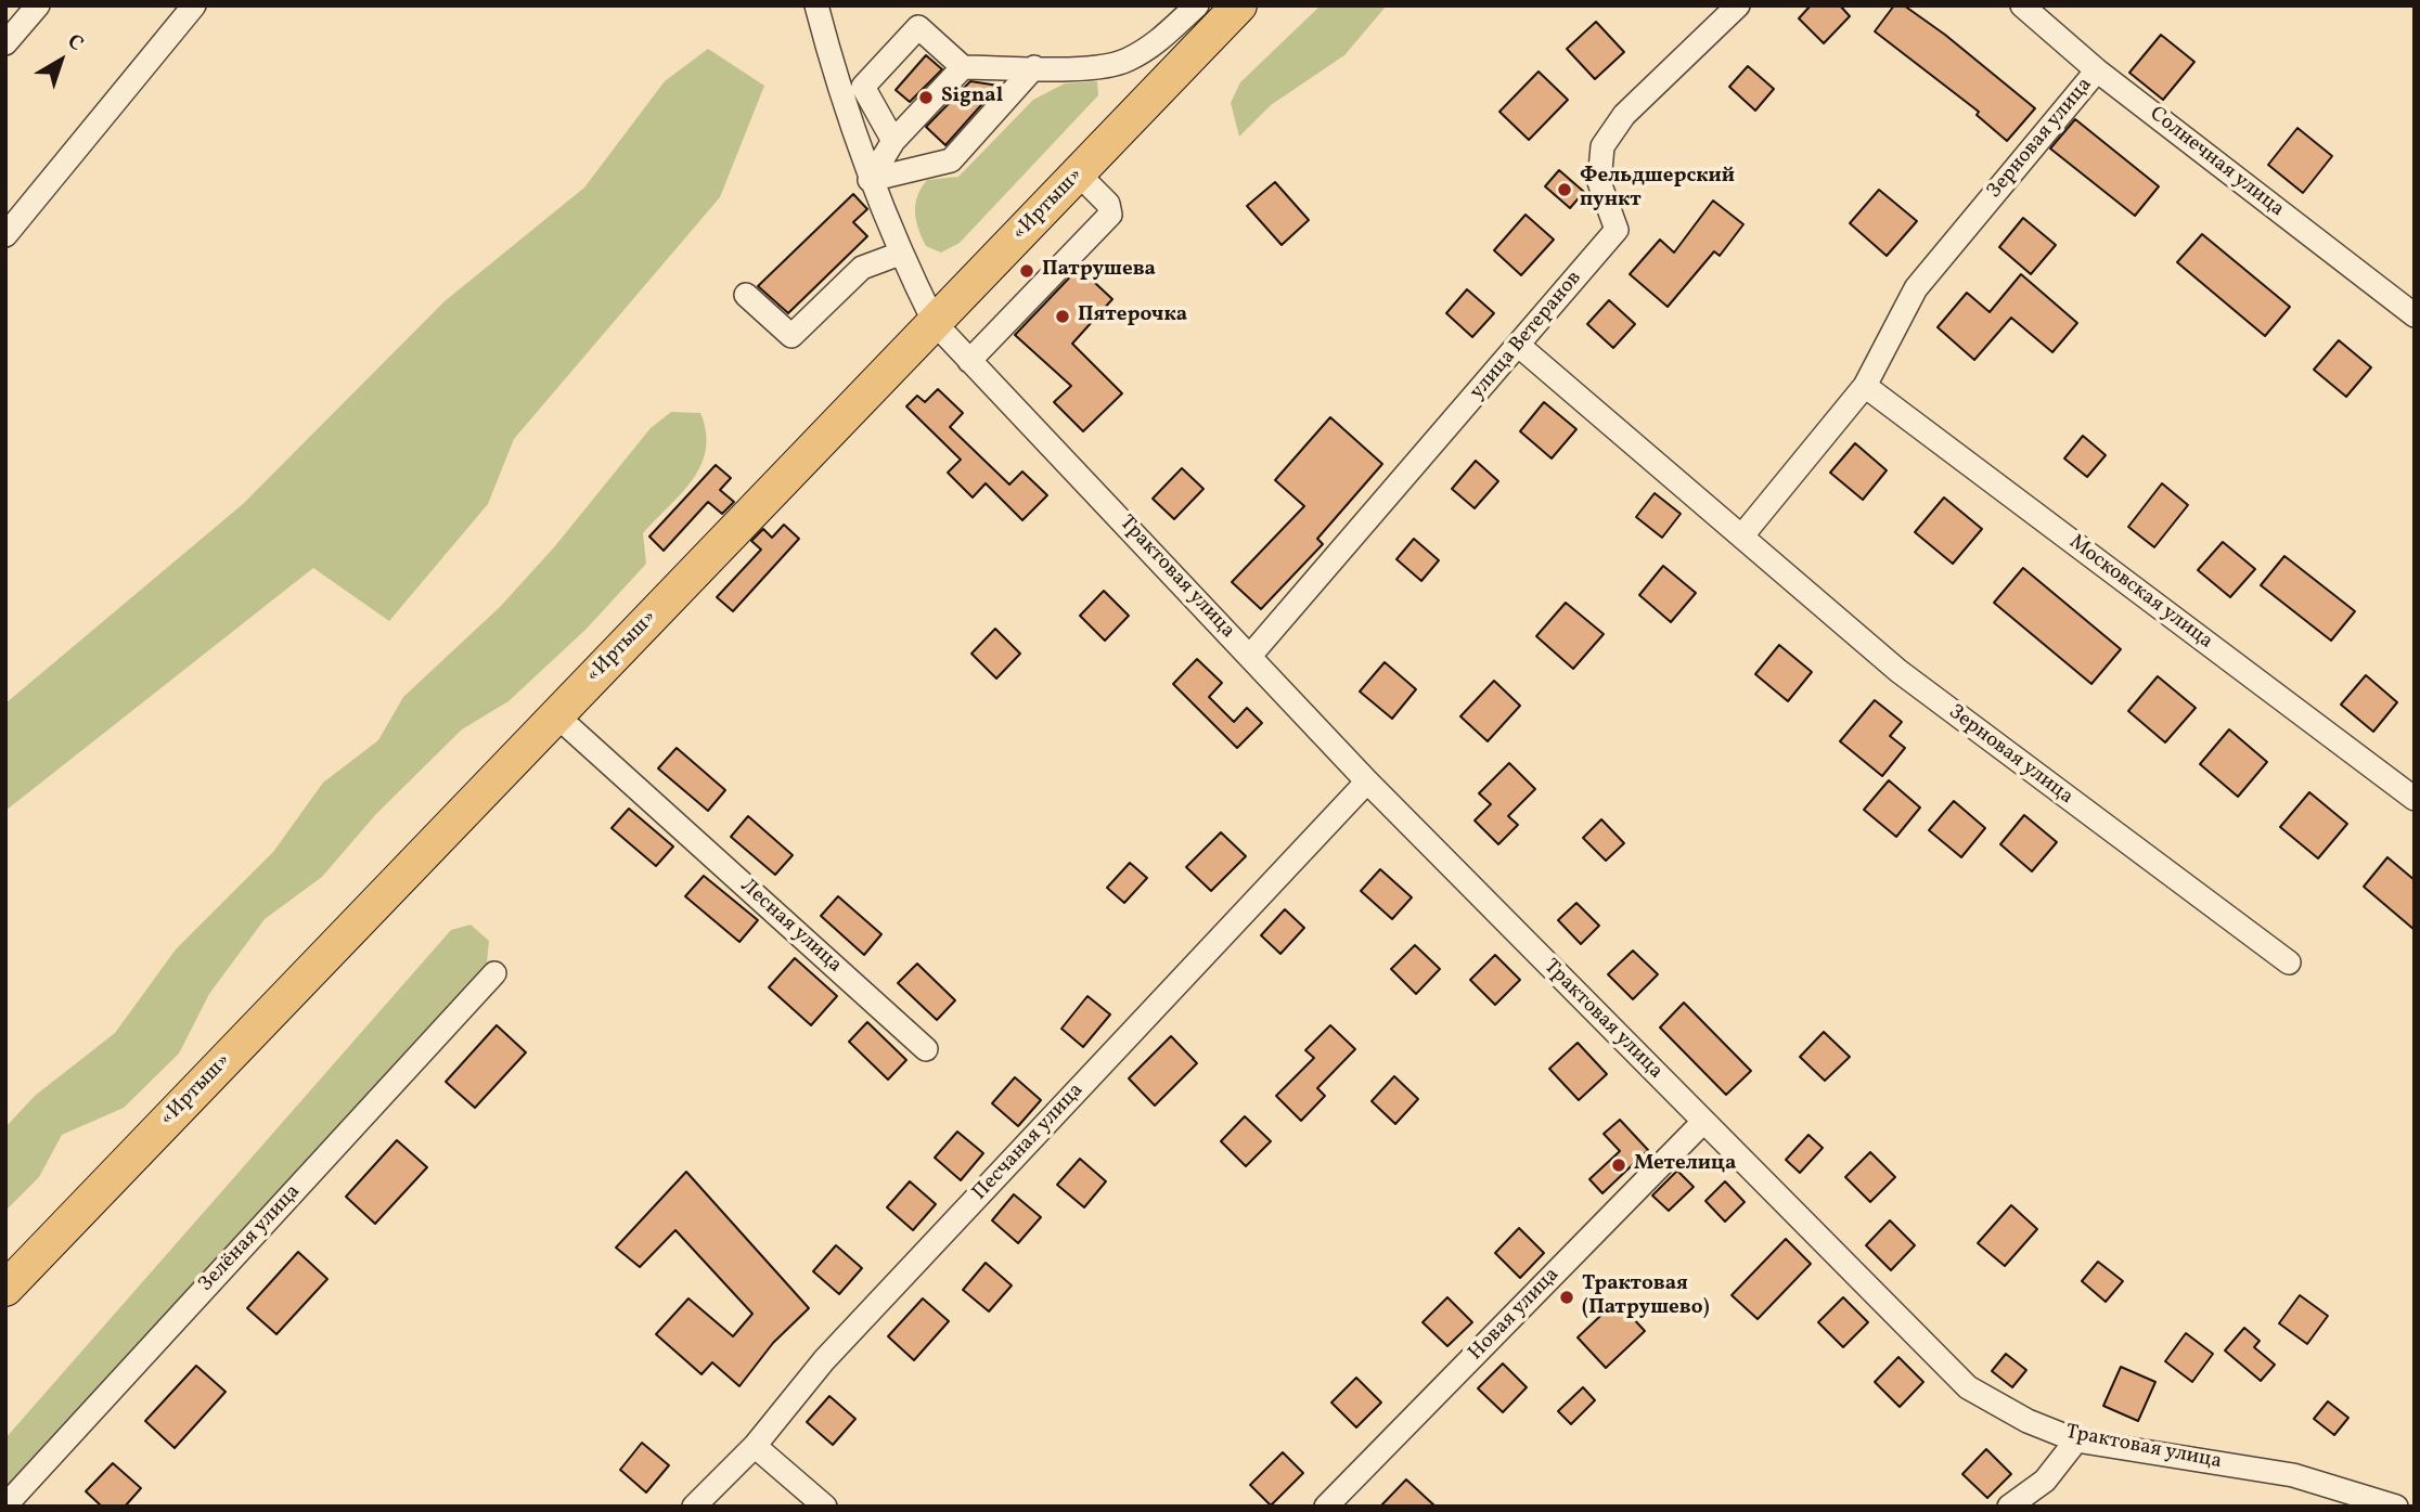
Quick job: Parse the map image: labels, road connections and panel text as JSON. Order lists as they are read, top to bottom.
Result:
{
  "streets": {
    "highway": ["«Иртыш»"],
    "street": [
      "Зерновая улица",
      "Солнечная улица",
      "улица Ветеранов",
      "Трактовая улица",
      "Московская улица",
      "Лесная улица",
      "Песчаная улица",
      "Зелёная улица",
      "Новая улица"
    ]
  },
  "crossings": [
    ["Зерновая улица", "Солнечная улица"],
    ["Зерновая улица", "улица Ветеранов"],
    ["Зерновая улица", "Московская улица"],
    ["«Иртыш»", "Трактовая улица"],
    ["«Иртыш»", "Лесная улица"],
    ["улица Ветеранов", "Трактовая улица"],
    ["Трактовая улица", "Песчаная улица"],
    ["Трактовая улица", "Новая улица"]
  ],
  "places": [
    "Signal",
    "Фельдшерский пункт",
    "Патрушева",
    "Пятерочка",
    "Метелица",
    "Трактовая (Патрушево)"
  ],
  "north": "top right"
}
